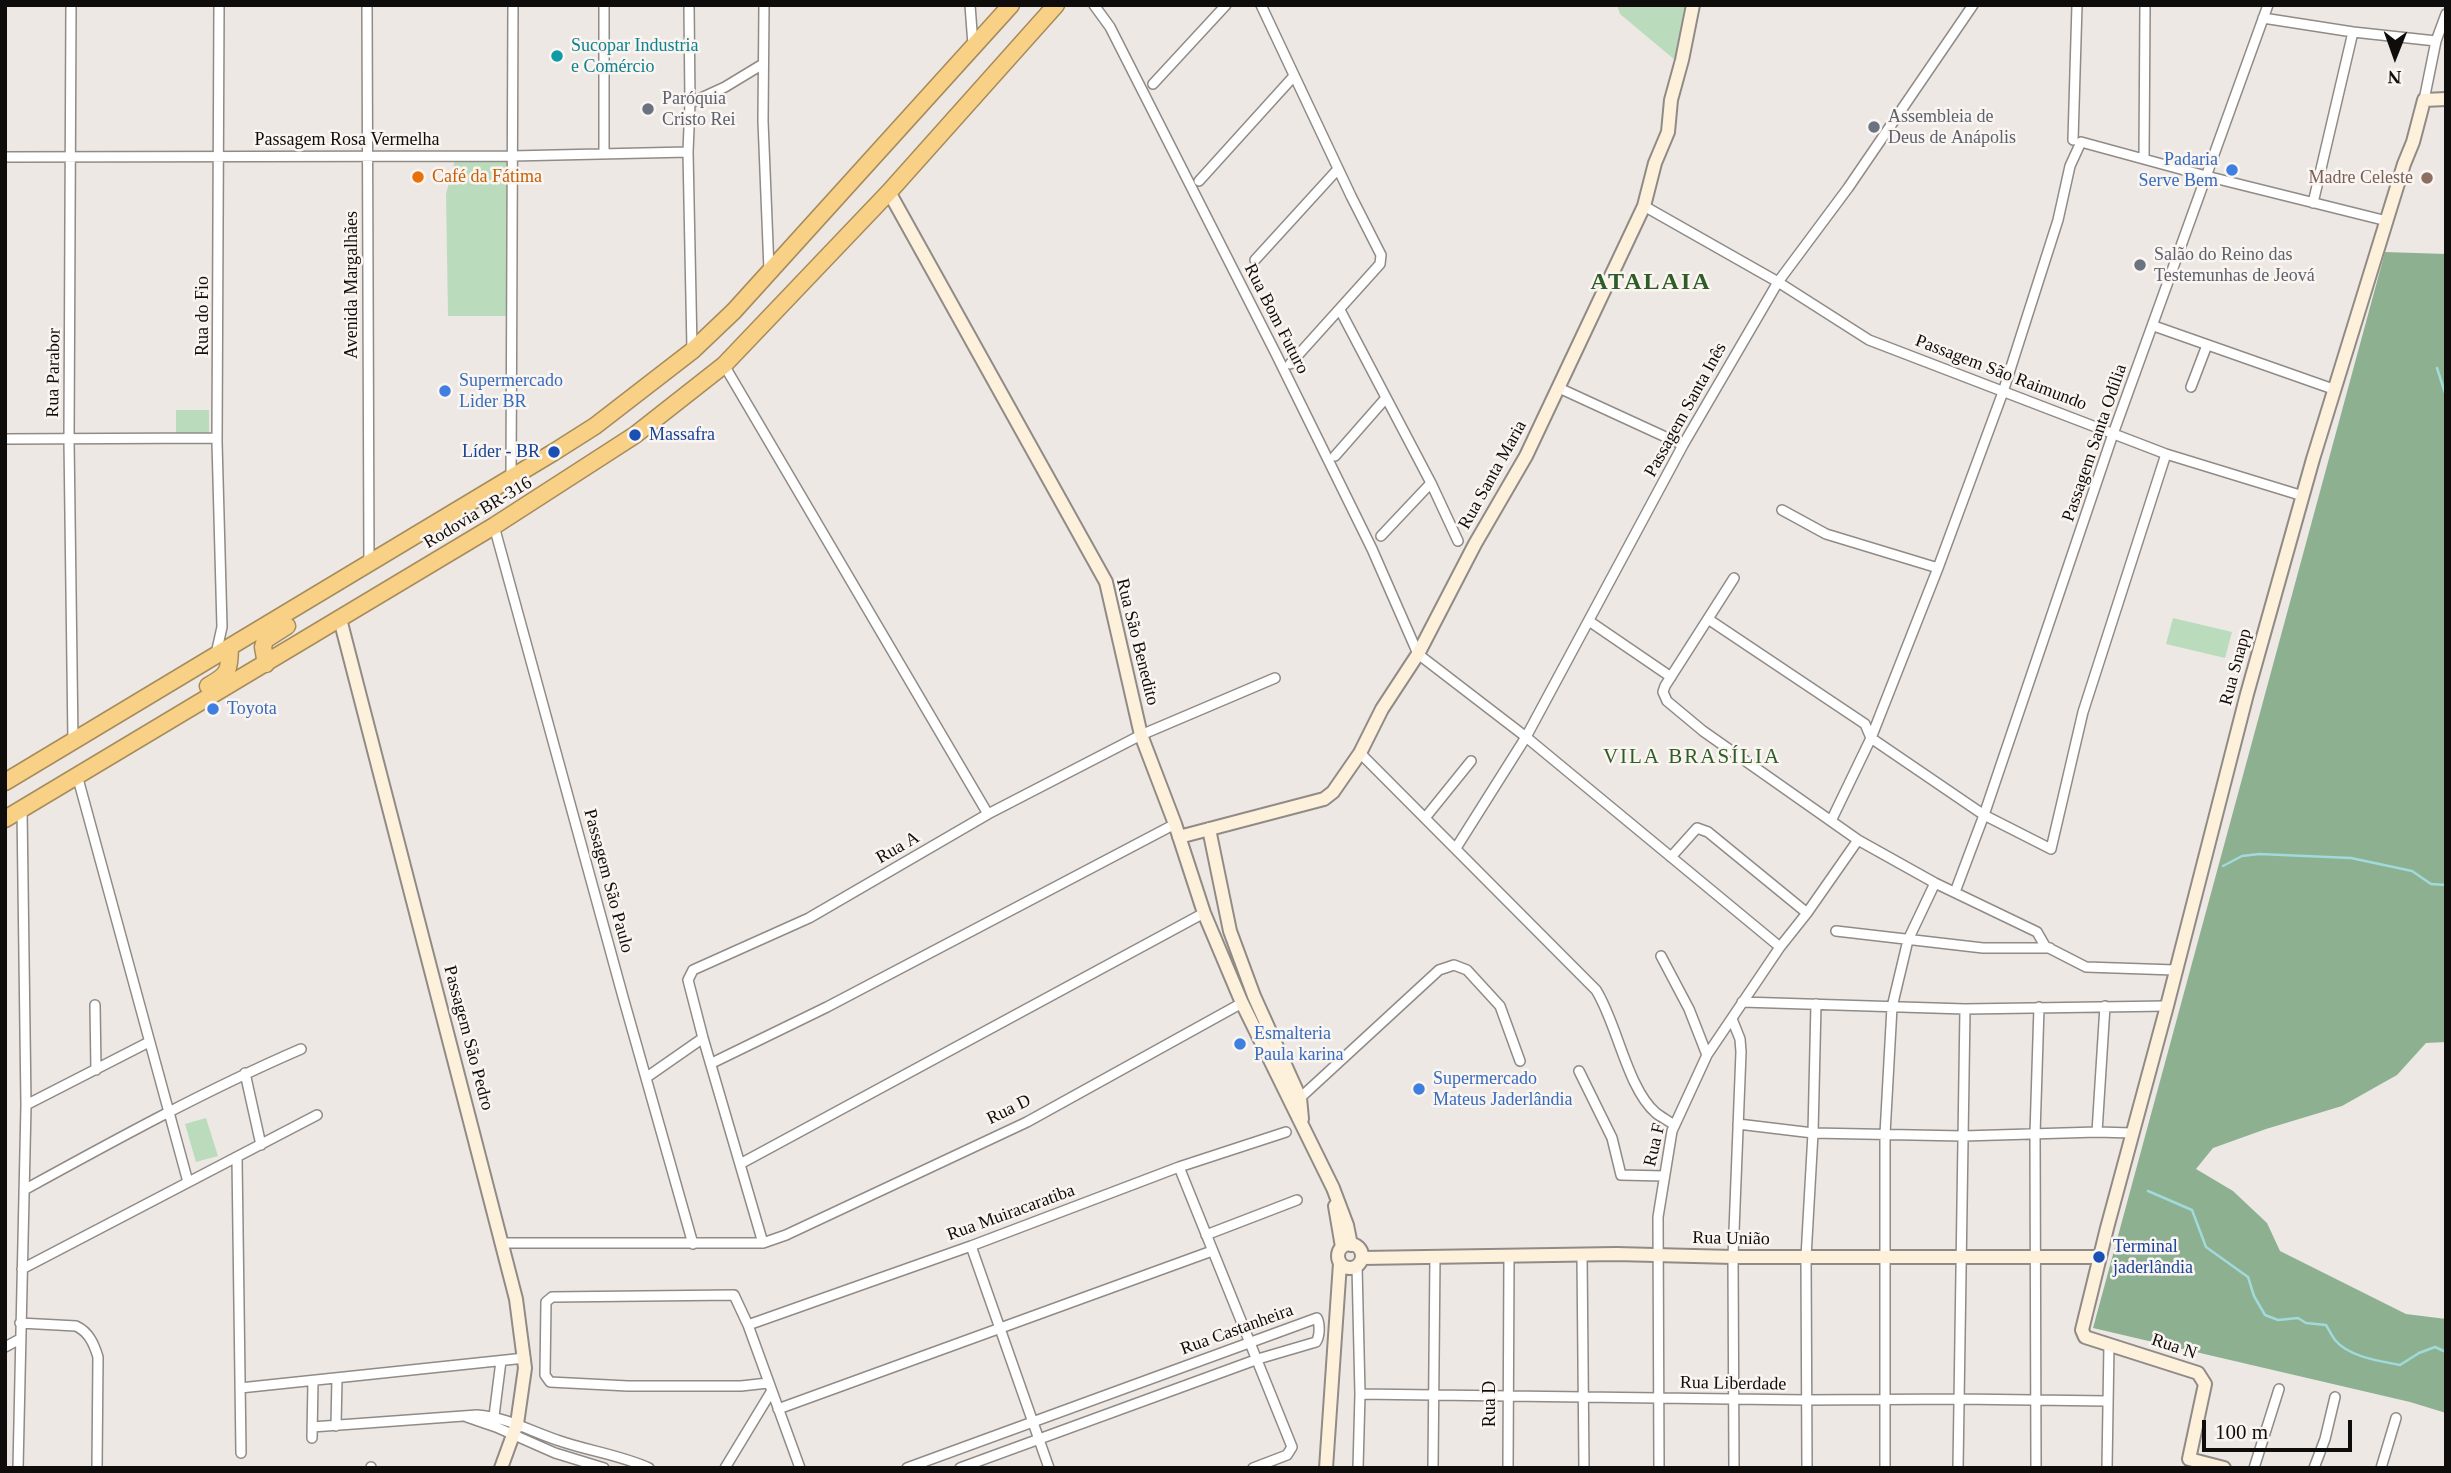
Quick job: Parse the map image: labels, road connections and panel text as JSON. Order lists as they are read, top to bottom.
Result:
{
  "streets": {
    "highway": ["Rodovia BR-316"],
    "street": [
      "Passagem Rosa Vermelha",
      "Avenida Margalhães",
      "Rua do Fio",
      "Rua Bom Futuro",
      "Rua Parabor",
      "Passagem São Raimundo",
      "Passagem Santa Inês",
      "Passagem Santa Odília",
      "Rua Santa Maria",
      "Rua São Benedito",
      "Rua Snapp",
      "Rua A",
      "Passagem São Paulo",
      "Passagem São Pedro",
      "Rua D",
      "Rua F",
      "Rua Muiracaratiba",
      "Rua União",
      "Rua Castanheira",
      "Rua N",
      "Rua Liberdade"
    ]
  },
  "crossings": [
    ["Passagem Rosa Vermelha", "Avenida Margalhães"],
    ["Passagem Rosa Vermelha", "Rua do Fio"],
    ["Passagem Rosa Vermelha", "Rua Parabor"],
    ["Avenida Margalhães", "Rodovia BR-316"],
    ["Rua do Fio", "Rodovia BR-316"],
    ["Rua Bom Futuro", "Rua Santa Maria"],
    ["Rua Parabor", "Rodovia BR-316"],
    ["Passagem São Raimundo", "Passagem Santa Inês"],
    ["Passagem São Raimundo", "Passagem Santa Odília"],
    ["Passagem São Raimundo", "Rua Santa Maria"],
    ["Passagem São Raimundo", "Rua Snapp"],
    ["Rua Santa Maria", "Rua São Benedito"],
    ["Rodovia BR-316", "Rua São Benedito"],
    ["Rodovia BR-316", "Passagem São Paulo"],
    ["Rodovia BR-316", "Passagem São Pedro"],
    ["Rua São Benedito", "Rua A"],
    ["Rua São Benedito", "Rua D"],
    ["Rua São Benedito", "Rua União"],
    ["Rua Snapp", "Rua União"],
    ["Rua Snapp", "Rua N"],
    ["Passagem São Paulo", "Rua D"],
    ["Passagem São Pedro", "Rua D"],
    ["Rua D", "Rua União"],
    ["Rua D", "Rua Liberdade"],
    ["Rua F", "Rua União"],
    ["Rua F", "Rua Liberdade"]
  ],
  "districts": ["ATALAIA", "VILA BRASÍLIA"],
  "places": [
    "Sucopar Industria e Comércio",
    "Paróquia Cristo Rei",
    "Assembleia de Deus de Anápolis",
    "Padaria Serve Bem",
    "Café da Fátima",
    "Madre Celeste",
    "Salão do Reino das Testemunhas de Jeová",
    "Supermercado Lider BR",
    "Massafra",
    "Líder - BR",
    "Toyota",
    "Esmalteria Paula karina",
    "Supermercado Mateus Jaderlândia",
    "Terminal jaderlândia"
  ],
  "scale_bar": "100 m",
  "north": "bottom"
}
